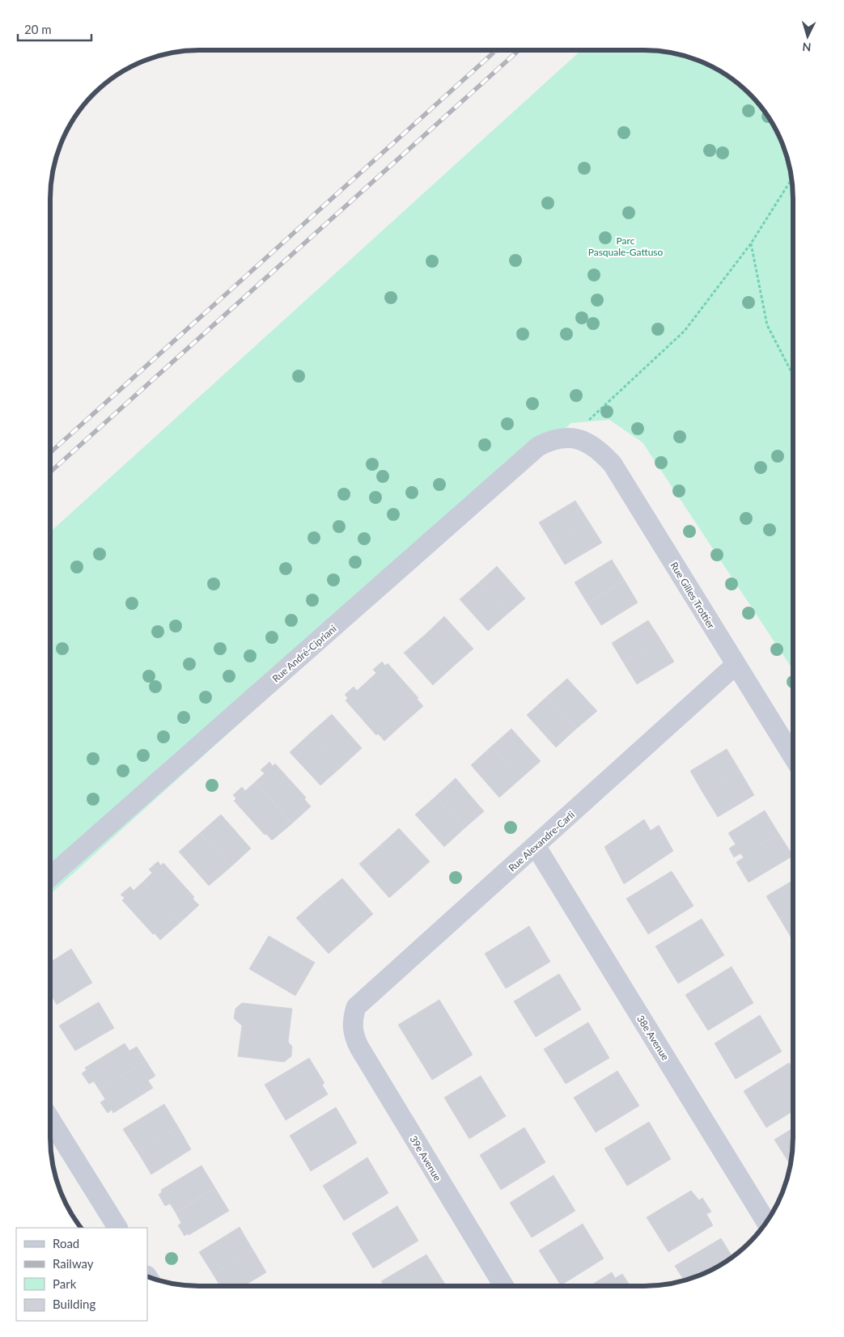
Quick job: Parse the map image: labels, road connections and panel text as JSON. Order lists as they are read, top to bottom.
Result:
{
  "streets": {
    "street": [
      "Rue Gilles Trottier",
      "Rue André-Cipriani",
      "Rue Alexandre-Carli",
      "38e Avenue",
      "39e Avenue"
    ]
  },
  "crossings": [
    ["Rue Gilles Trottier", "Rue André-Cipriani"],
    ["Rue Gilles Trottier", "Rue Alexandre-Carli"],
    ["Rue Alexandre-Carli", "38e Avenue"],
    ["Rue Alexandre-Carli", "39e Avenue"]
  ],
  "parks": ["Parc Pasquale-Gattuso"],
  "legend": [
    "Road",
    "Railway",
    "Park",
    "Building"
  ],
  "scale_bar": "20 m",
  "north": "bottom"
}
